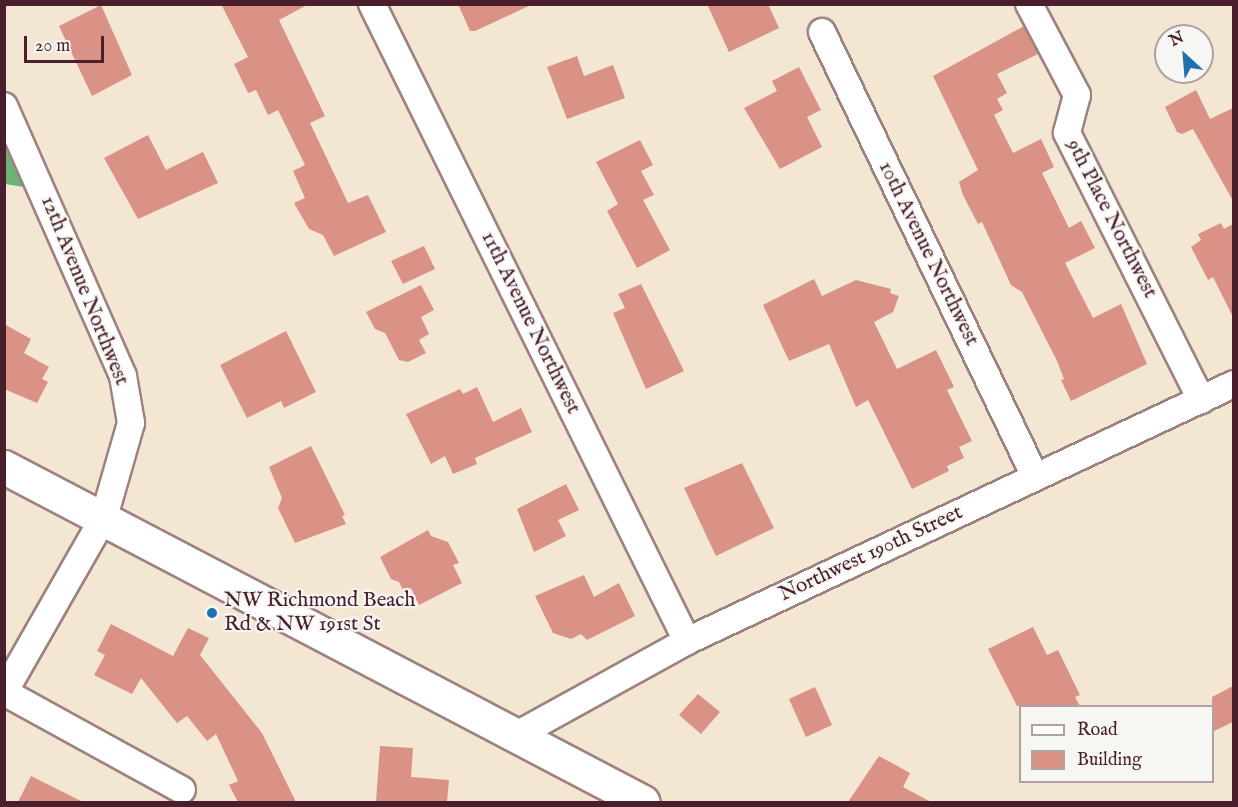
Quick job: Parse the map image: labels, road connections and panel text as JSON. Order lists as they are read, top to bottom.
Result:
{
  "streets": {
    "street": [
      "9th Place Northwest",
      "10th Avenue Northwest",
      "12th Avenue Northwest",
      "11th Avenue Northwest",
      "Northwest 190th Street"
    ]
  },
  "crossings": [
    ["9th Place Northwest", "Northwest 190th Street"],
    ["10th Avenue Northwest", "Northwest 190th Street"],
    ["11th Avenue Northwest", "Northwest 190th Street"]
  ],
  "places": ["NW Richmond Beach Rd & NW 191st St"],
  "legend": ["Road", "Building"],
  "scale_bar": "20 m",
  "north": "top left"
}
